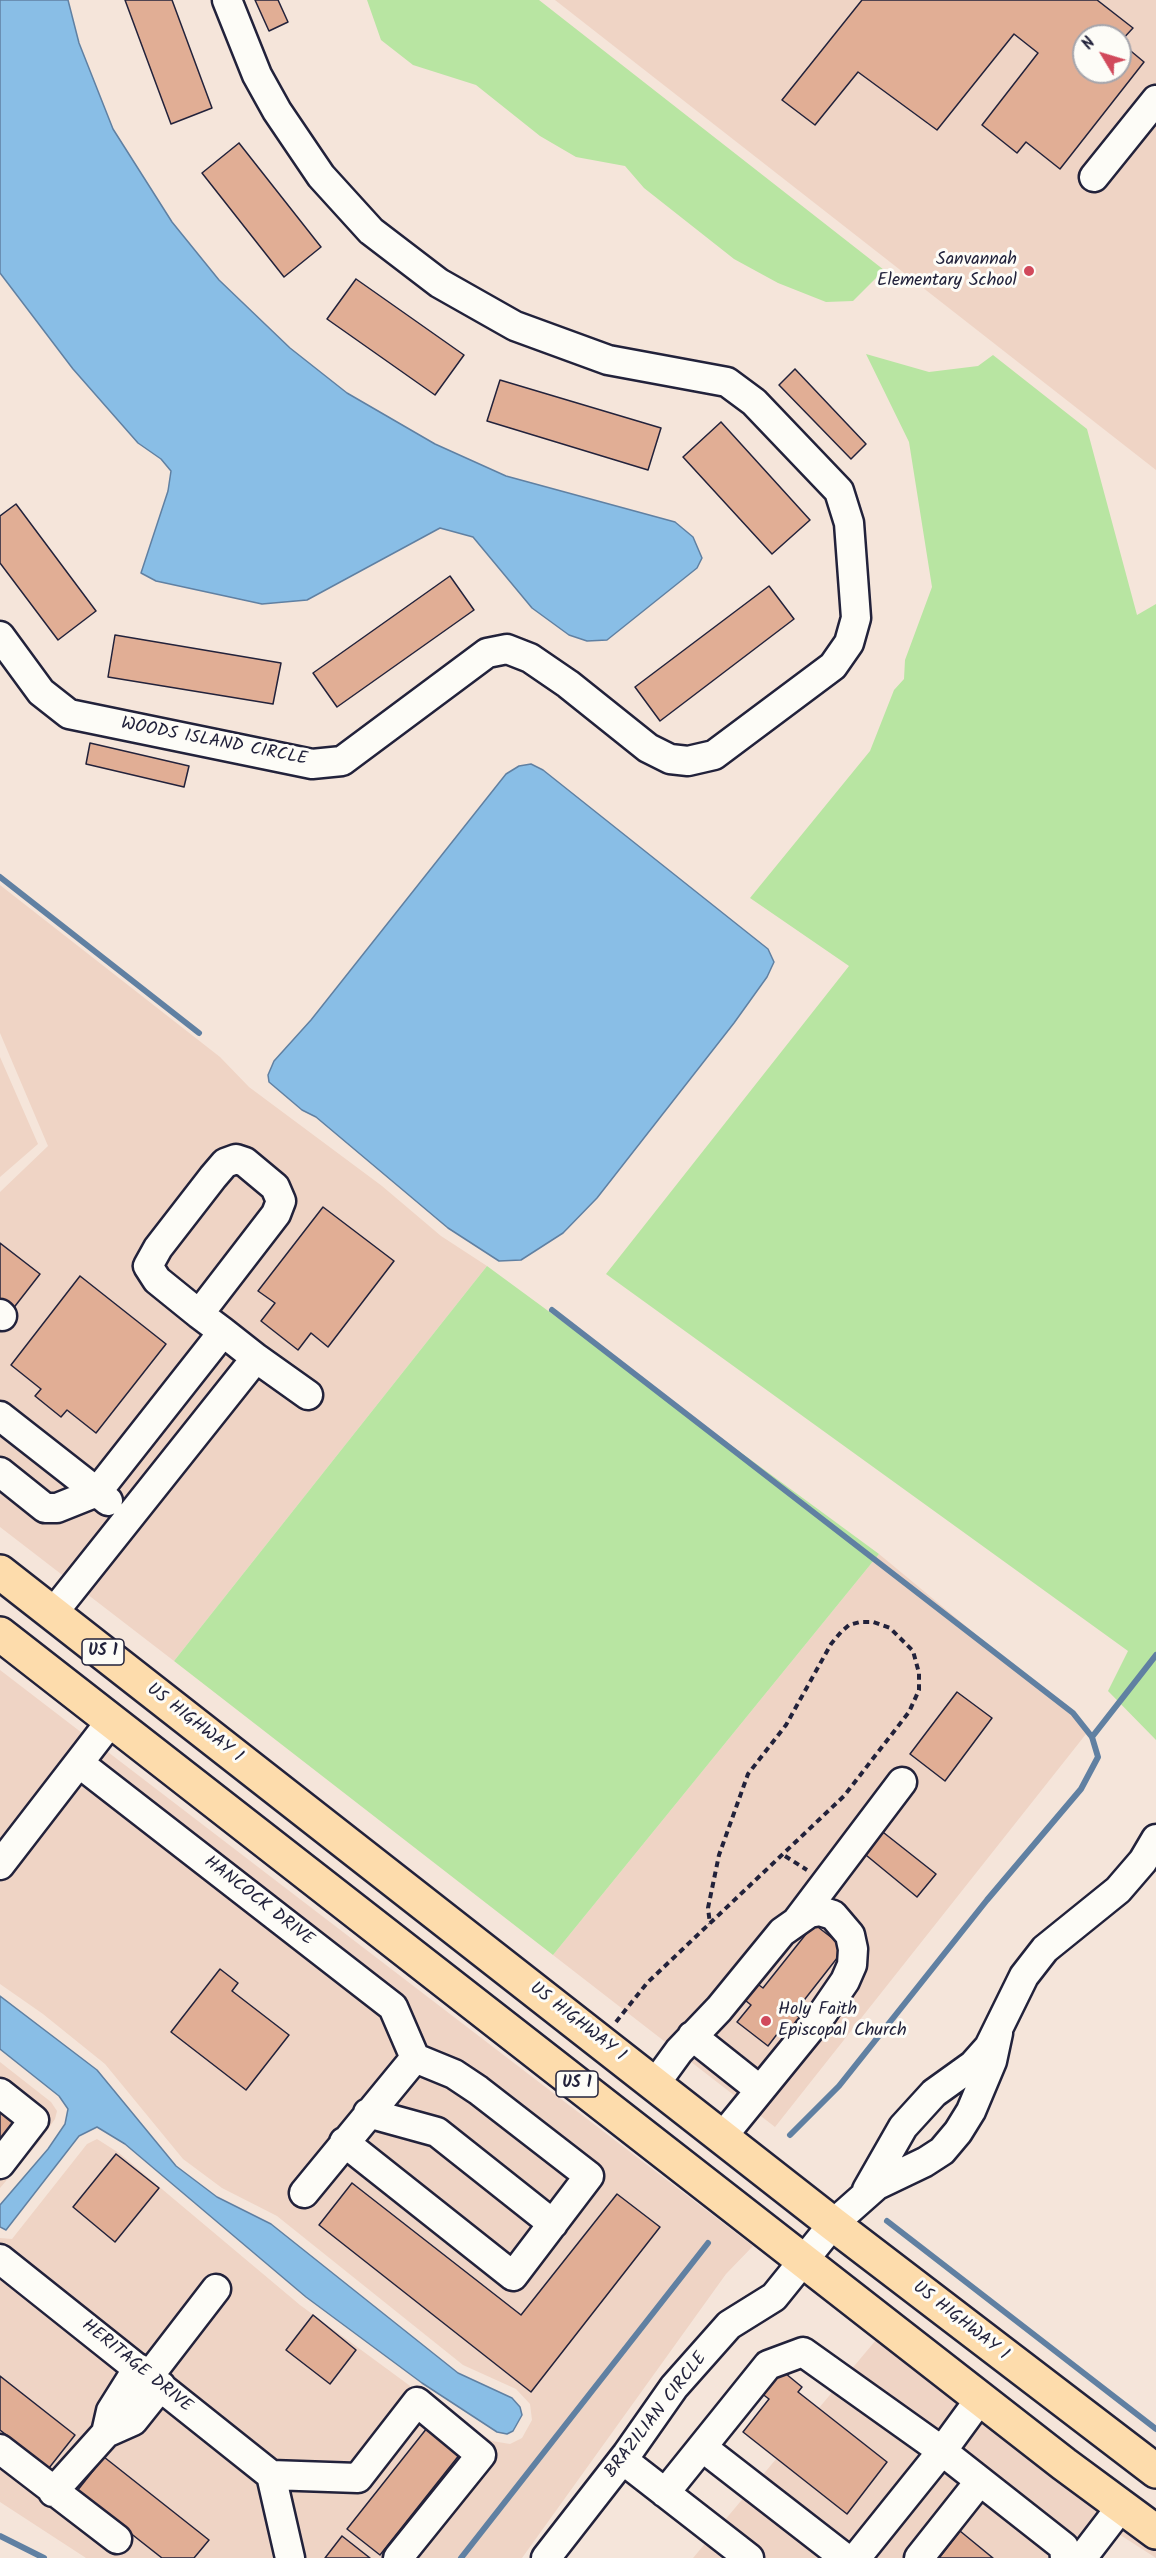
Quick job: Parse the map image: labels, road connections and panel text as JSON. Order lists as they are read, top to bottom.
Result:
{
  "streets": {
    "main road": ["US 1", "US HIGHWAY 1"],
    "street": [
      "WOODS ISLAND CIRCLE",
      "HANCOCK DRIVE",
      "HERITAGE DRIVE",
      "BRAZILIAN CIRCLE"
    ]
  },
  "crossings": [
    ["US 1", "BRAZILIAN CIRCLE"],
    ["US HIGHWAY 1", "BRAZILIAN CIRCLE"]
  ],
  "places": ["Sanvannah Elementary School", "Holy Faith Episcopal Church"],
  "north": "top left"
}
